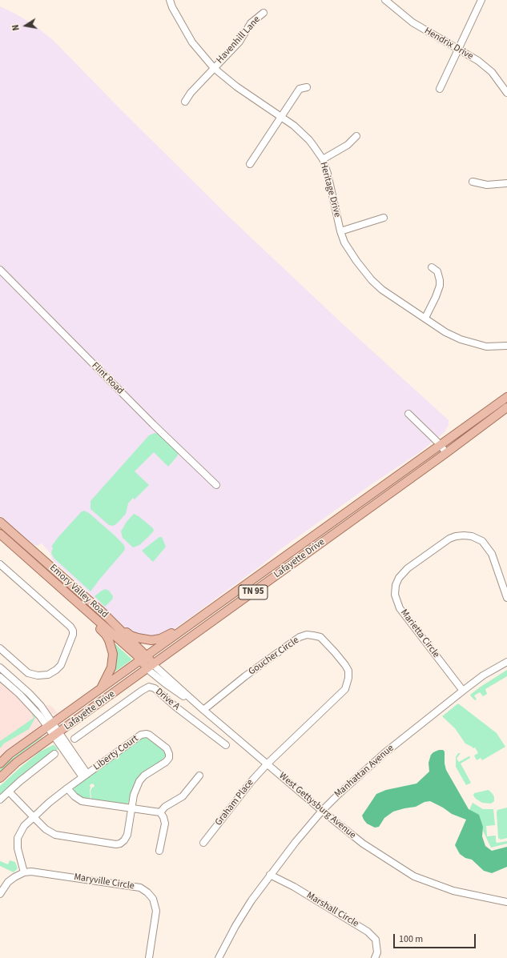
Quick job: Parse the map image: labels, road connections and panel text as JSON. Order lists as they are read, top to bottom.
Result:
{
  "streets": {
    "main road": ["Lafayette Drive", "Emory Valley Road", "TN 95"],
    "street": [
      "Havenhill Lane",
      "Hendrix Drive",
      "Heritage Drive",
      "Flint Road",
      "Marietta Circle",
      "Goucher Circle",
      "Drive A",
      "Liberty Court",
      "Manhattan Avenue",
      "Graham Place",
      "West Gettysburg Avenue",
      "Maryville Circle",
      "Marshall Circle"
    ]
  },
  "crossings": [
    ["Havenhill Lane", "Heritage Drive"],
    ["Lafayette Drive", "Emory Valley Road"],
    ["Lafayette Drive", "West Gettysburg Avenue"],
    ["Emory Valley Road", "West Gettysburg Avenue"],
    ["Marietta Circle", "Manhattan Avenue"],
    ["Goucher Circle", "Graham Place"],
    ["Goucher Circle", "West Gettysburg Avenue"],
    ["Liberty Court", "Maryville Circle"],
    ["Manhattan Avenue", "West Gettysburg Avenue"],
    ["Manhattan Avenue", "Marshall Circle"],
    ["Graham Place", "West Gettysburg Avenue"]
  ],
  "scale_bar": "100 m",
  "north": "left"
}
